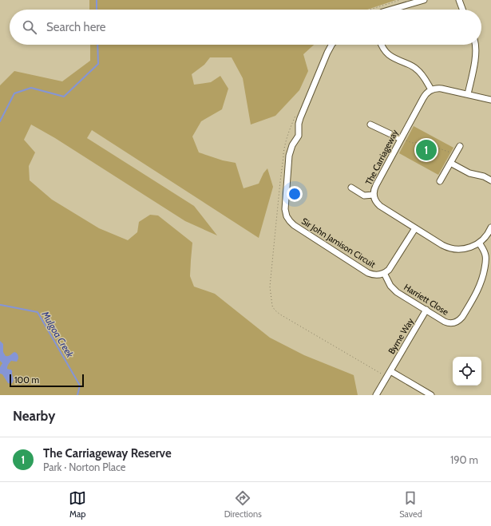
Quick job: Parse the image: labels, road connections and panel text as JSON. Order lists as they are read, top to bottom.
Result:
{
  "streets": {
    "street": [
      "The Carriageway",
      "Sir John Jamison Circuit",
      "Harriett Close",
      "Byrne Way"
    ]
  },
  "crossings": [
    ["The Carriageway", "Sir John Jamison Circuit"],
    ["The Carriageway", "Harriett Close"],
    ["Sir John Jamison Circuit", "Harriett Close"],
    ["Harriett Close", "Byrne Way"]
  ],
  "water": ["Mulgoa Creek"],
  "scale_bar": "100 m",
  "page": {
    "search": "Search here",
    "pins": "1",
    "scale": "100 m",
    "heading": "Nearby",
    "list": [
      {
        "mark": "1",
        "name": "The Carriageway Reserve",
        "note": "Park · Norton Place",
        "value": "190 m"
      }
    ],
    "nav": ["Map", "Directions", "Saved"]
  }
}
